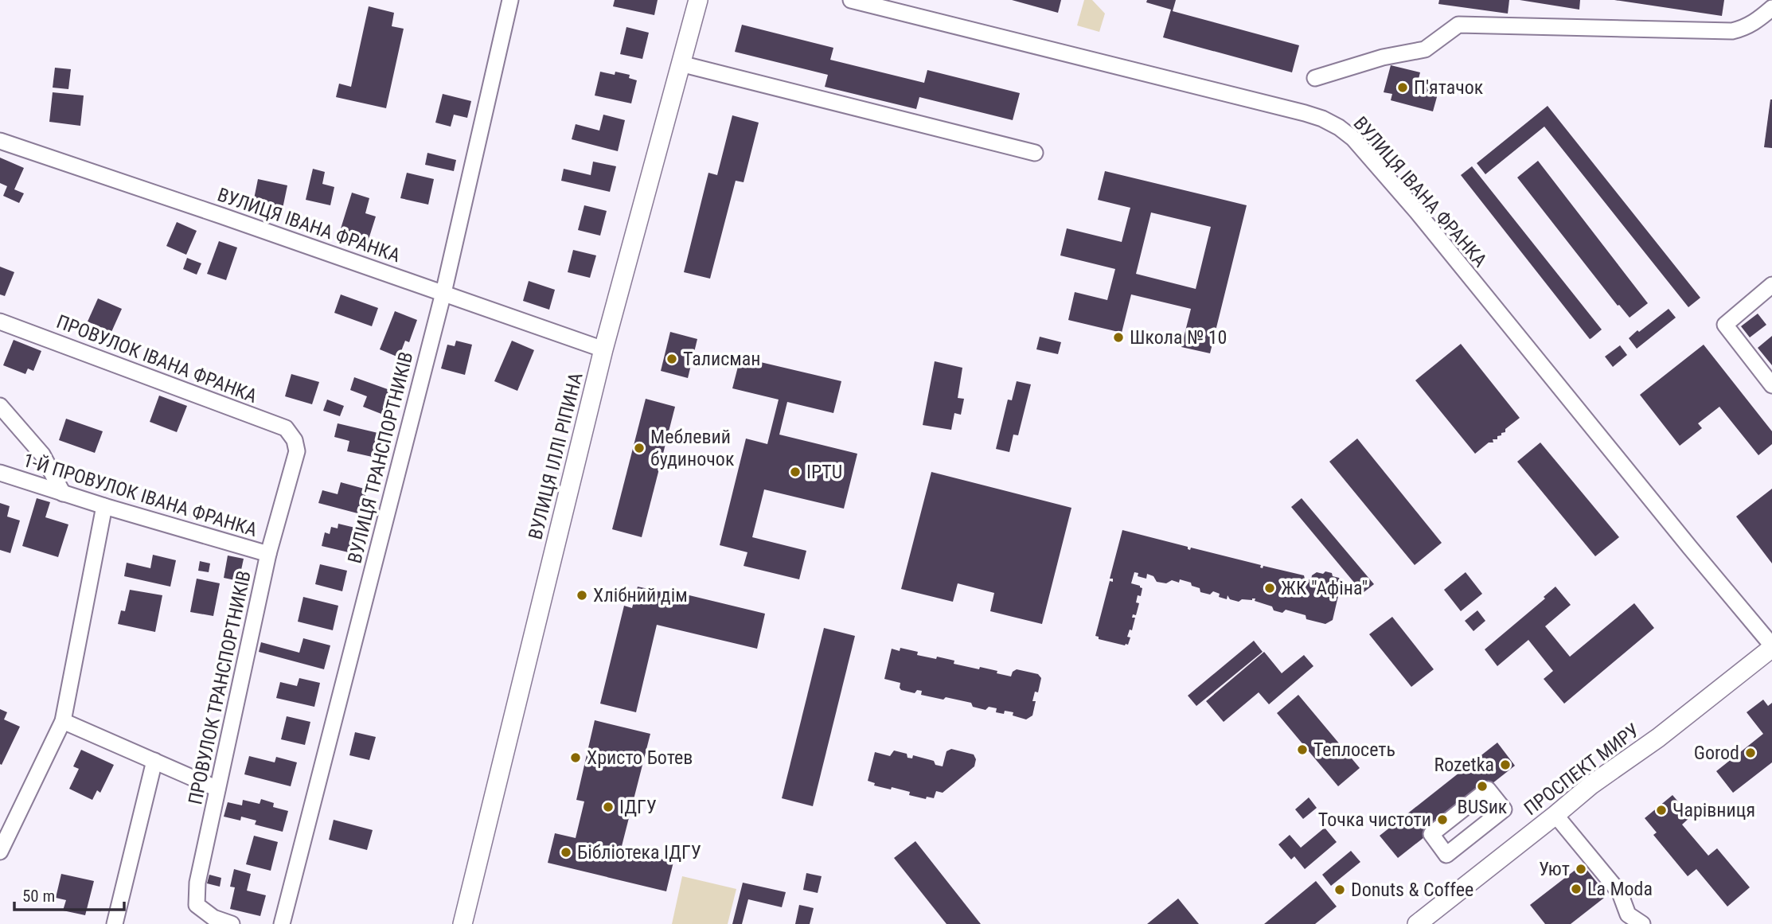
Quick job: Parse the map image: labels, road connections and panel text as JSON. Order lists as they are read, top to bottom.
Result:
{
  "streets": {
    "main road": ["ВУЛИЦЯ ІЛЛІ РІПИНА", "ПРОСПЕКТ МИРУ"],
    "street": [
      "ВУЛИЦЯ ІВАНА ФРАНКА",
      "ПРОВУЛОК ІВАНА ФРАНКА",
      "ВУЛИЦЯ ТРАНСПОРТНИКІВ",
      "1-Й ПРОВУЛОК ІВАНА ФРАНКА",
      "ПРОВУЛОК ТРАНСПОРТНИКІВ"
    ]
  },
  "crossings": [
    ["ВУЛИЦЯ ІВАНА ФРАНКА", "ВУЛИЦЯ ІЛЛІ РІПИНА"],
    ["ВУЛИЦЯ ІВАНА ФРАНКА", "ВУЛИЦЯ ТРАНСПОРТНИКІВ"],
    ["ВУЛИЦЯ ІВАНА ФРАНКА", "ПРОСПЕКТ МИРУ"],
    ["ПРОВУЛОК ІВАНА ФРАНКА", "ПРОВУЛОК ТРАНСПОРТНИКІВ"],
    ["1-Й ПРОВУЛОК ІВАНА ФРАНКА", "ПРОВУЛОК ТРАНСПОРТНИКІВ"]
  ],
  "places": [
    "П'ятачок",
    "Школа № 10",
    "Талисман",
    "Меблевий будиночок",
    "IPTU",
    "ЖК \"Афіна\"",
    "Хлібний дім",
    "Теплосеть",
    "Gorod",
    "Христо Ботев",
    "Rozetka",
    "BUSик",
    "ІДГУ",
    "Чарівниця",
    "Точка чистоти",
    "Бібліотека ІДГУ",
    "Уют",
    "La Moda",
    "Donuts & Coffee"
  ],
  "scale_bar": "50 m"
}
